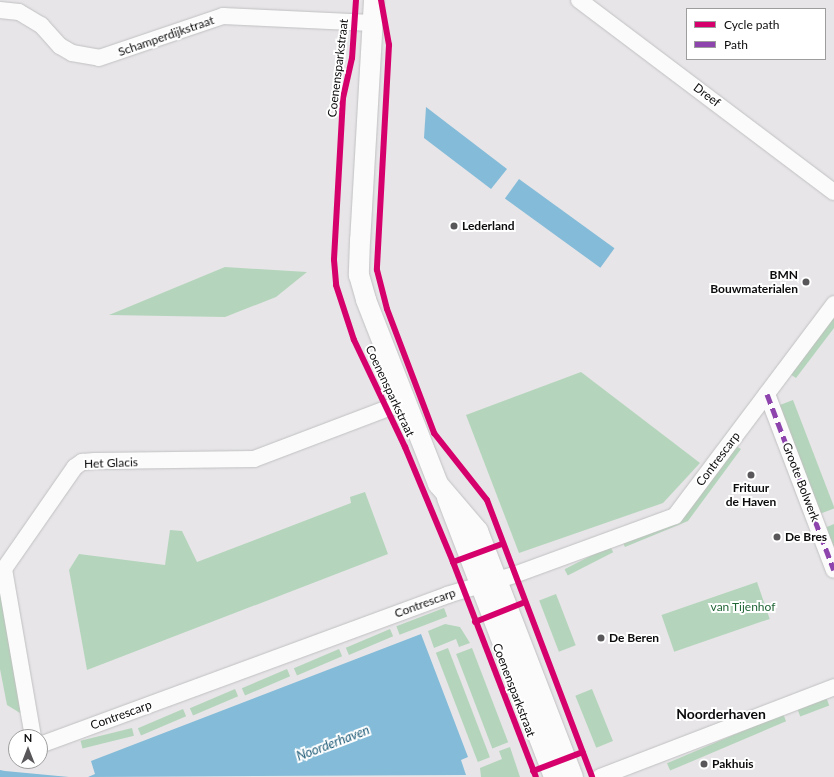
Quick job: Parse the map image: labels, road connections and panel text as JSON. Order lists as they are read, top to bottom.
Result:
{
  "streets": {
    "street": [
      "Schamperdijkstraat",
      "Coenensparkstraat",
      "Dreef",
      "Contrescarp",
      "Het Glacis",
      "Groote Bolwerk"
    ]
  },
  "crossings": [
    ["Schamperdijkstraat", "Coenensparkstraat"],
    ["Coenensparkstraat", "Contrescarp"],
    ["Coenensparkstraat", "Het Glacis"],
    ["Contrescarp", "Groote Bolwerk"]
  ],
  "districts": ["Noorderhaven"],
  "water": ["Noorderhaven"],
  "parks": ["van Tijenhof"],
  "places": [
    "Lederland",
    "BMN Bouwmaterialen",
    "Frituur de Haven",
    "De Bres",
    "De Beren",
    "Pakhuis"
  ],
  "legend": ["Cycle path", "Path"],
  "north": "top"
}
